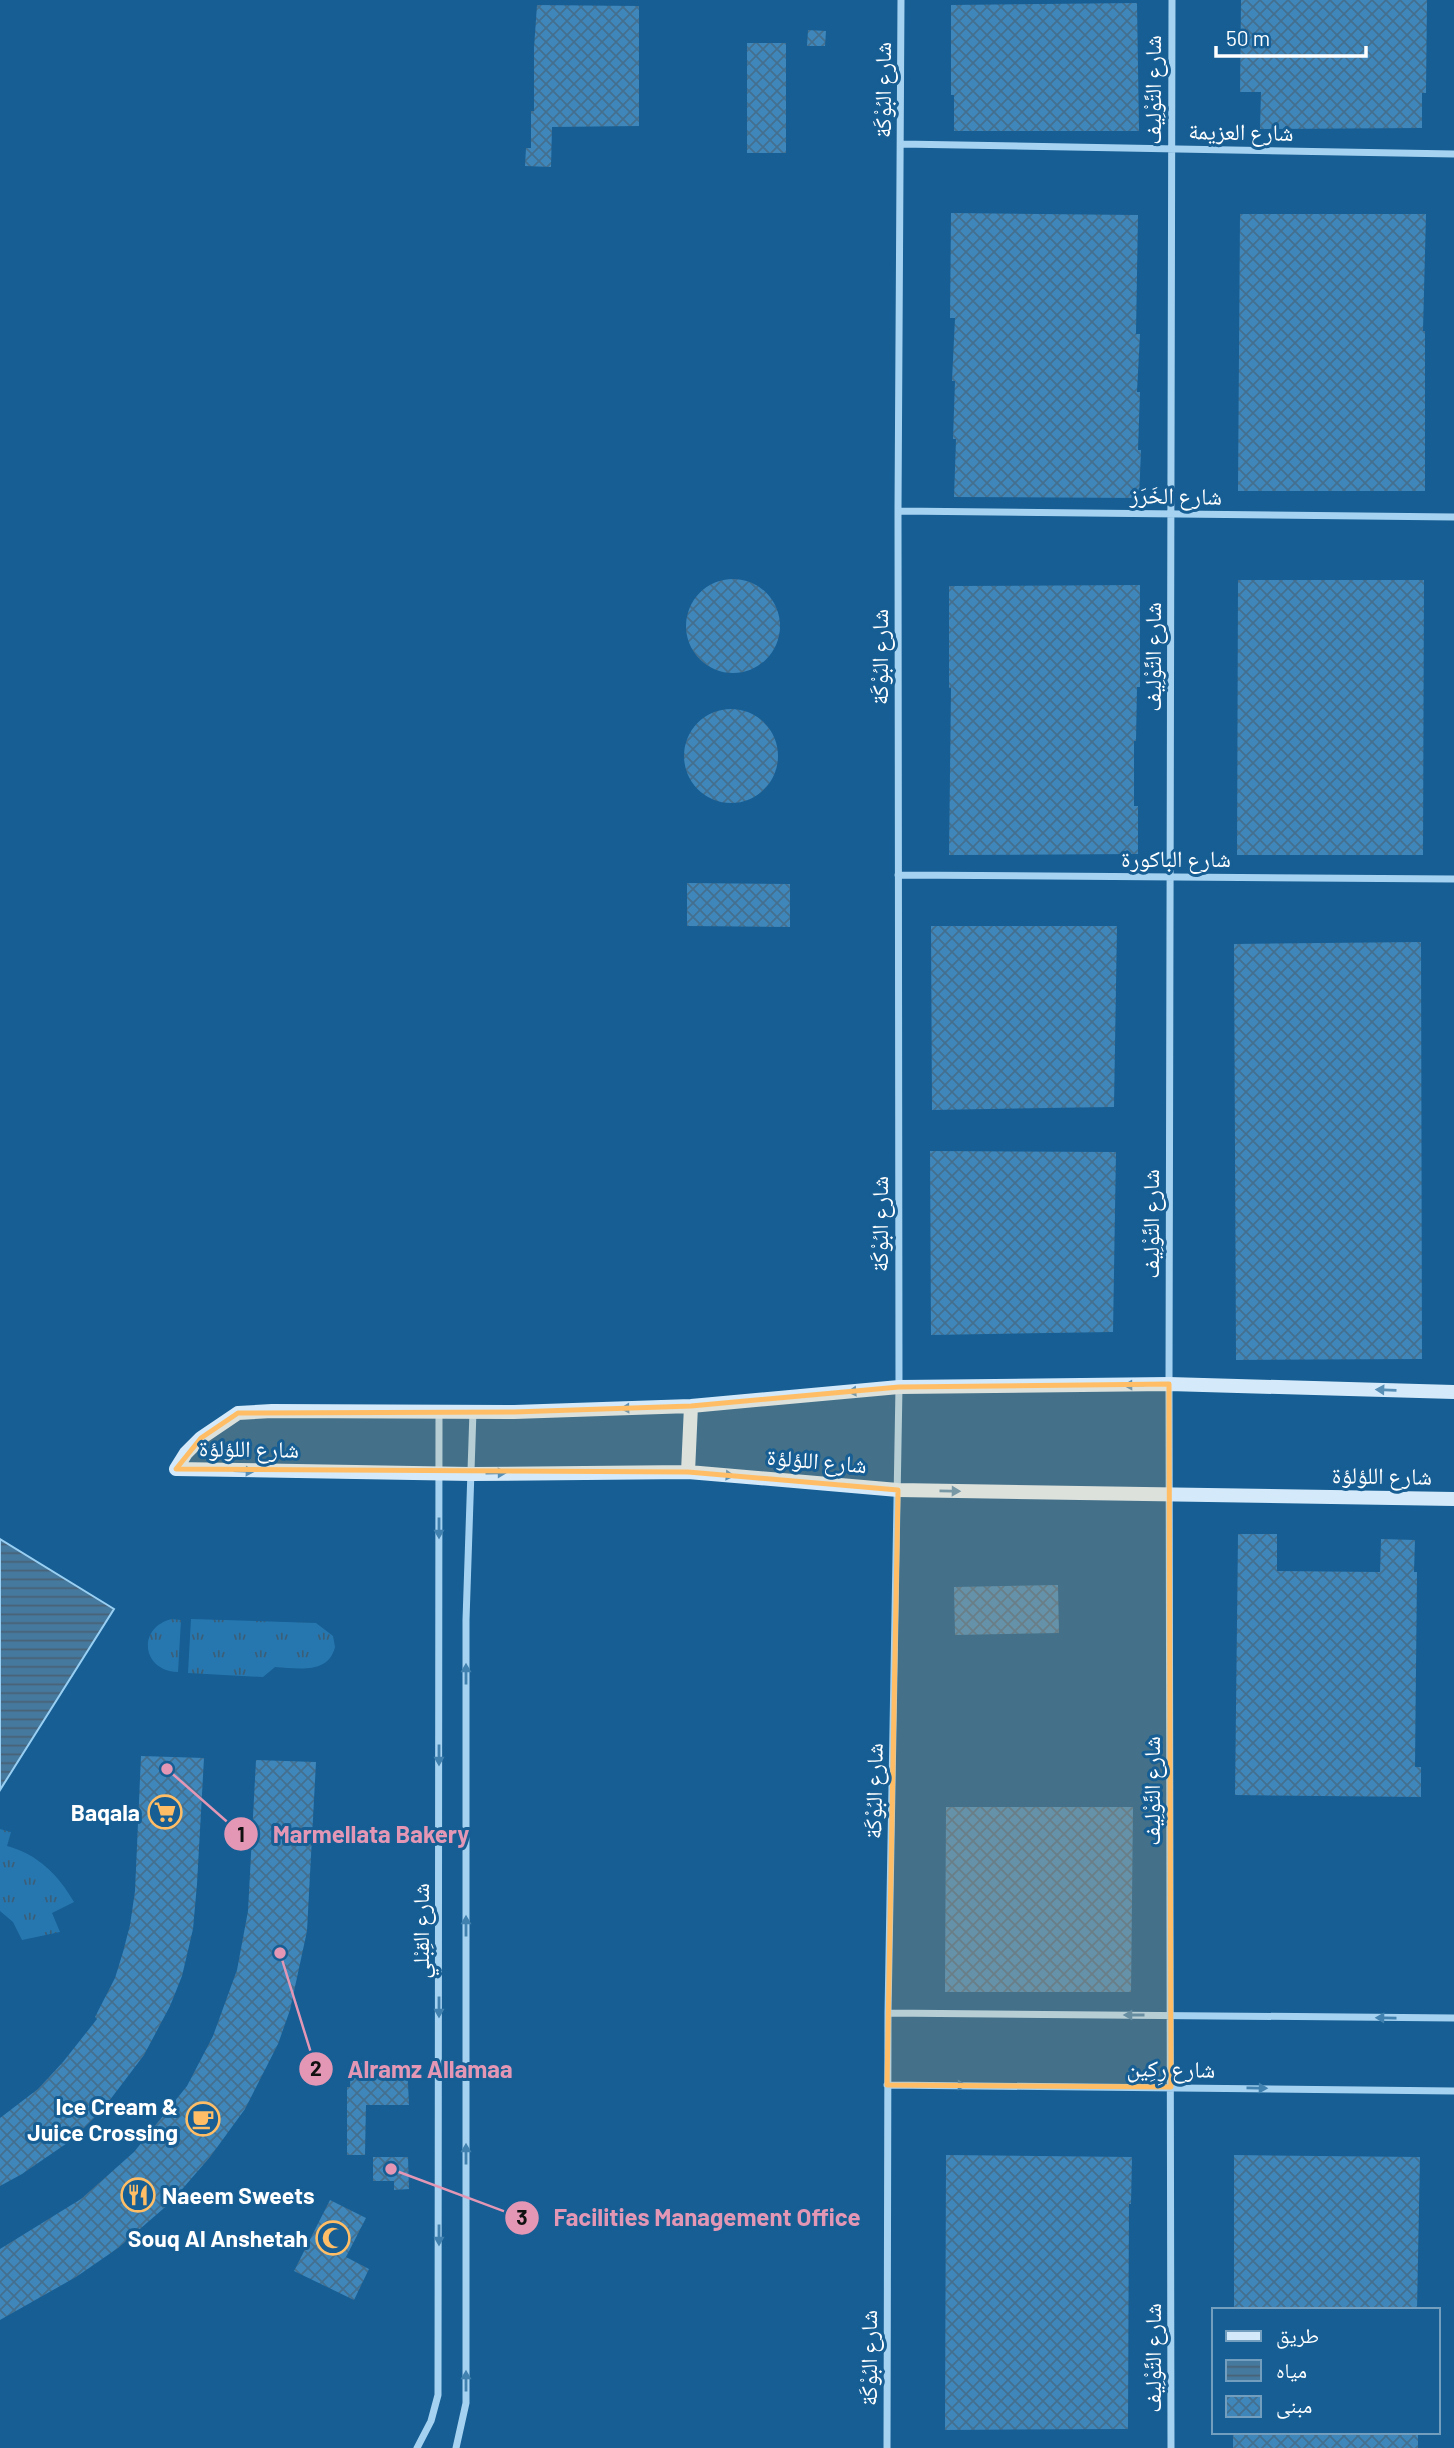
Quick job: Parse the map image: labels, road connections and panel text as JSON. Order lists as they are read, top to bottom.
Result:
{
  "streets": {
    "street": [
      "شارع البُوْكَة",
      "شارع التَّوْلِيف",
      "شارع العزيمة",
      "شارع الخَرَز",
      "شارع الباكورة",
      "شارع اللؤلؤة",
      "شارع القِبْلي",
      "شارع رِكِين"
    ]
  },
  "crossings": [
    ["شارع البُوْكَة", "شارع العزيمة"],
    ["شارع البُوْكَة", "شارع الخَرَز"],
    ["شارع البُوْكَة", "شارع الباكورة"],
    ["شارع البُوْكَة", "شارع اللؤلؤة"],
    ["شارع البُوْكَة", "شارع رِكِين"],
    ["شارع التَّوْلِيف", "شارع العزيمة"],
    ["شارع التَّوْلِيف", "شارع الخَرَز"],
    ["شارع التَّوْلِيف", "شارع الباكورة"],
    ["شارع التَّوْلِيف", "شارع اللؤلؤة"],
    ["شارع التَّوْلِيف", "شارع رِكِين"],
    ["شارع اللؤلؤة", "شارع القِبْلي"]
  ],
  "one_way": ["شارع رِكِين"],
  "places": {
    "other": ["Marmellata Bakery", "Alramz Allamaa", "Facilities Management Office"],
    "supermarket": ["Baqala"],
    "cafe": ["Ice Cream & Juice Crossing"],
    "restaurant": ["Naeem Sweets"],
    "mosque": ["Souq Al Anshetah"]
  },
  "legend": ["طريق", "مياه", "مبنى"],
  "scale_bar": "50 m"
}
